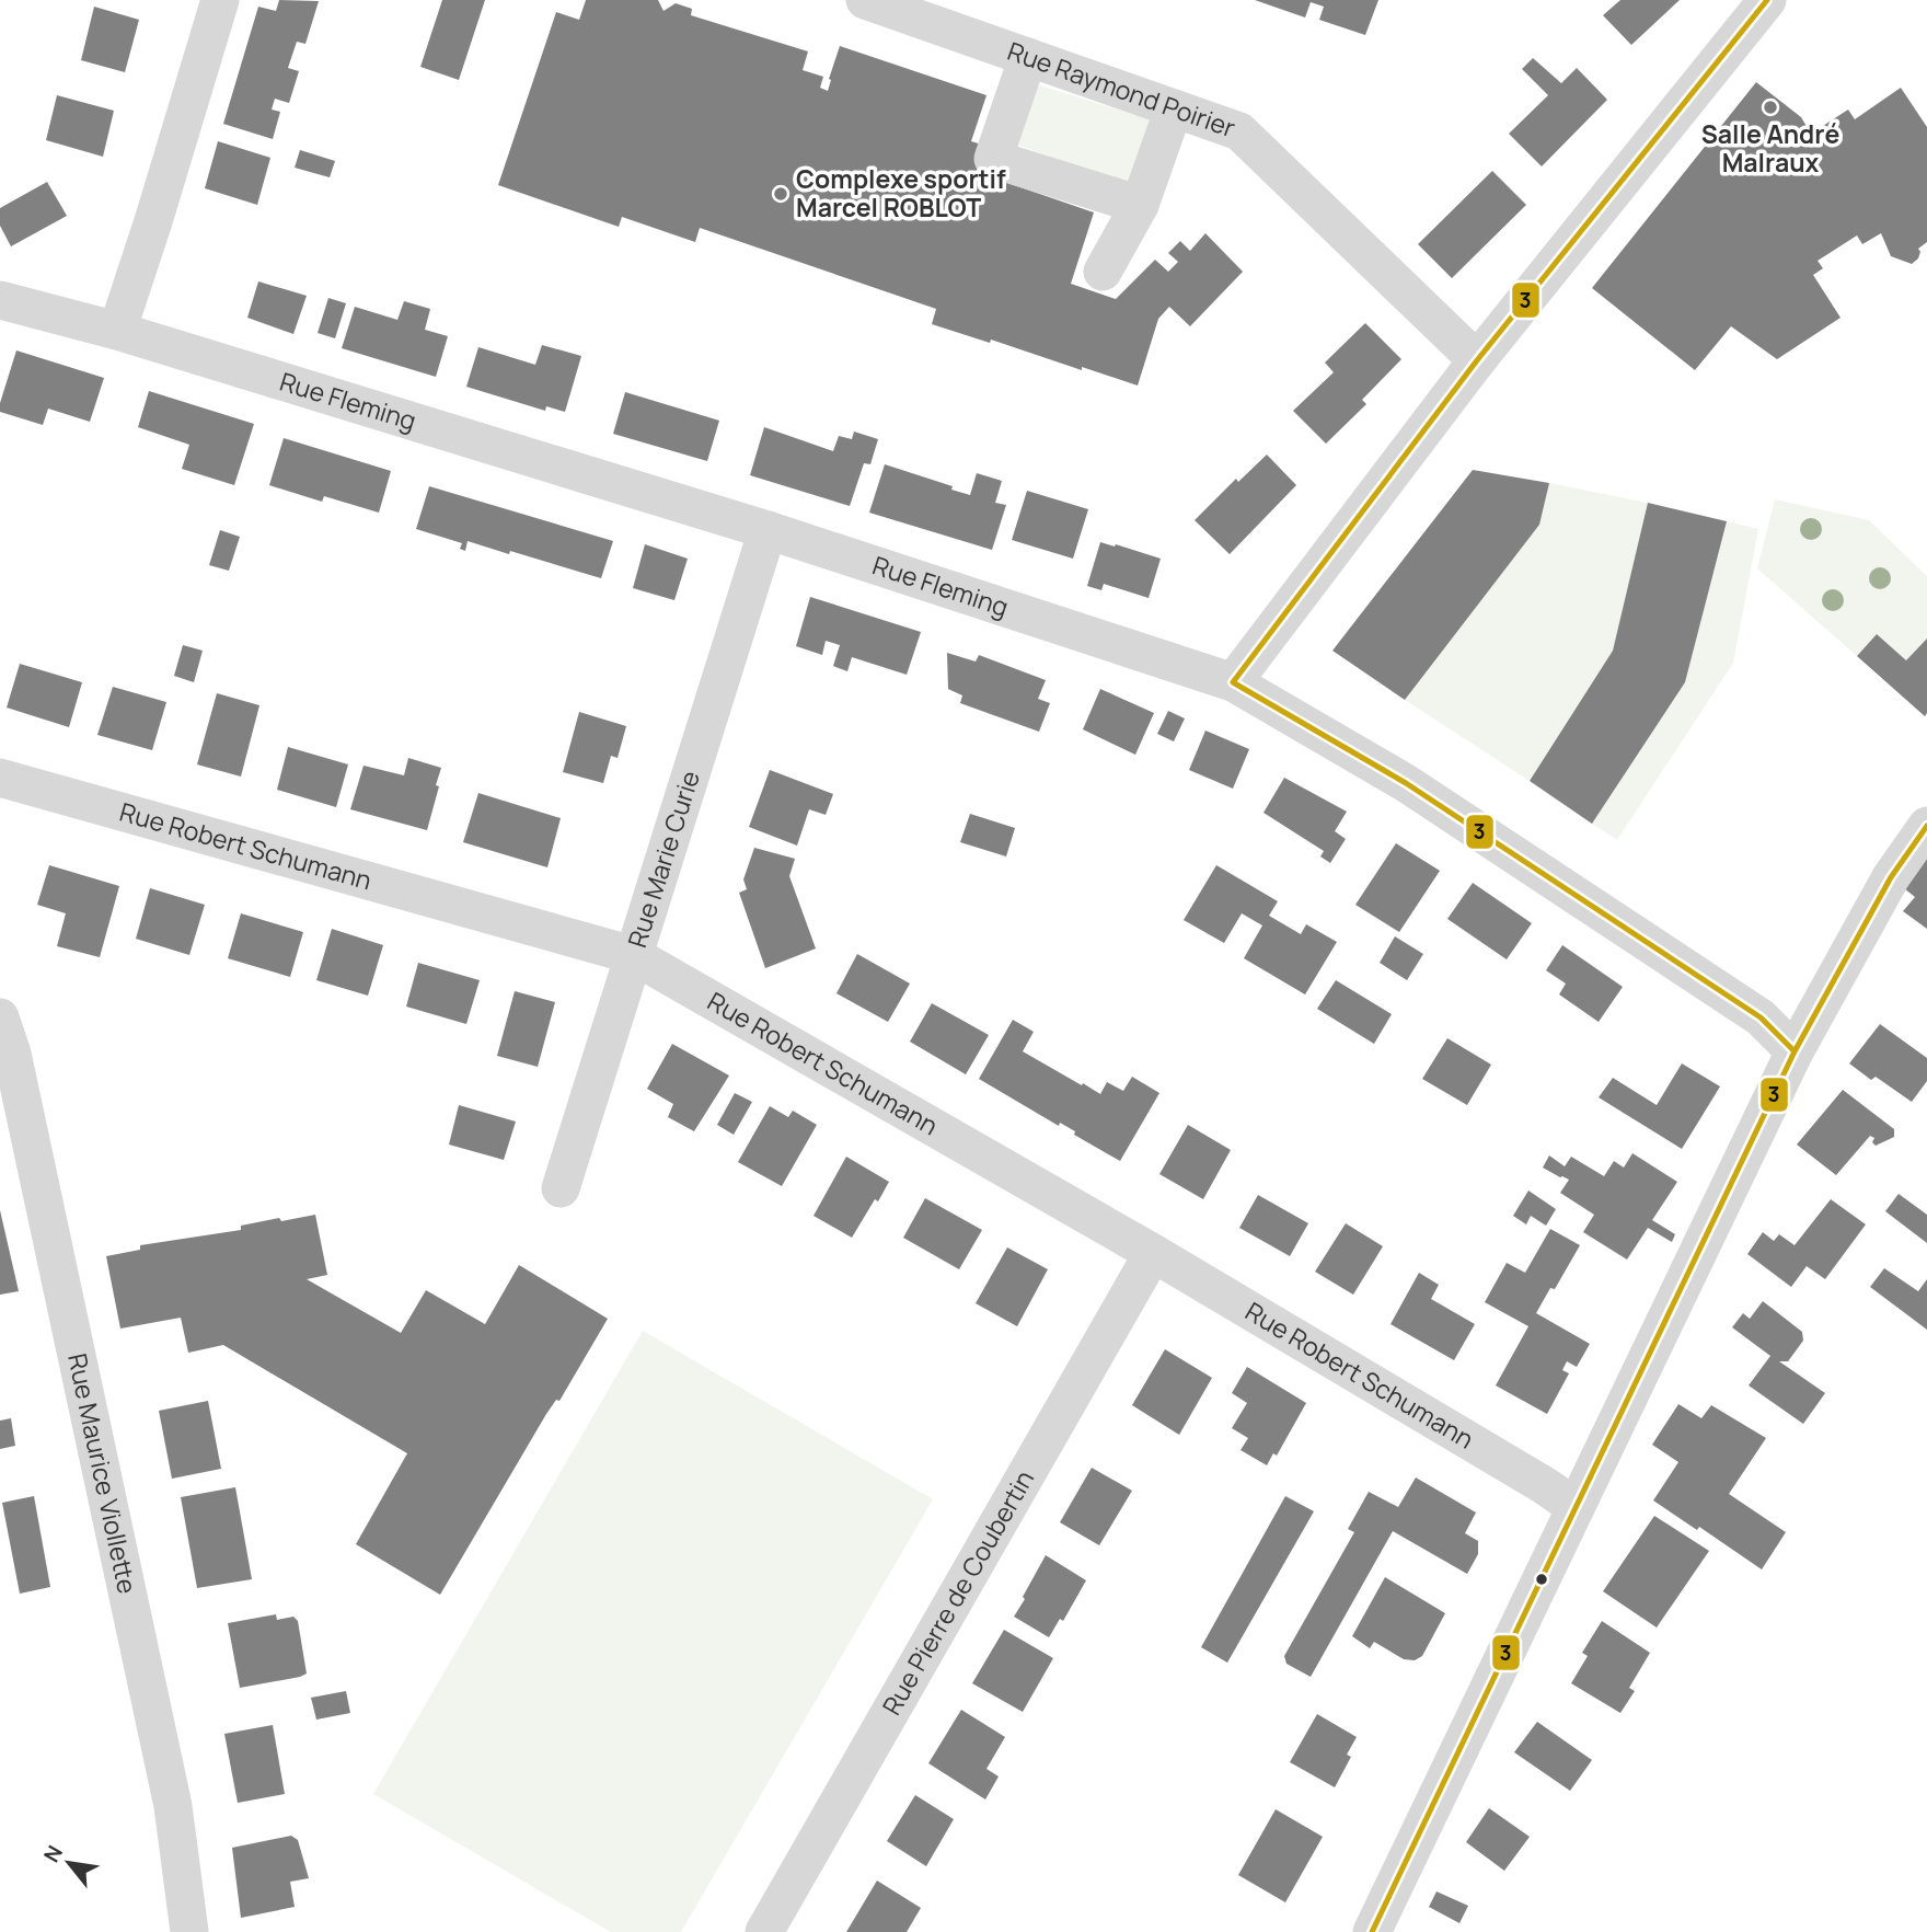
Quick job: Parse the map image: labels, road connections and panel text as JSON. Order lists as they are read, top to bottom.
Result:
{
  "streets": {
    "street": [
      "Rue Raymond Poirier",
      "Rue Fleming",
      "Rue Robert Schumann",
      "Rue Marie Curie",
      "Rue Maurice Viollette",
      "Rue Pierre de Coubertin"
    ]
  },
  "crossings": [
    ["Rue Fleming", "Rue Marie Curie"],
    ["Rue Robert Schumann", "Rue Marie Curie"],
    ["Rue Robert Schumann", "Rue Pierre de Coubertin"]
  ],
  "places": ["Salle André Malraux", "Complexe sportif Marcel ROBLOT"],
  "lines": ["transit line 3"],
  "north": "top left"
}
